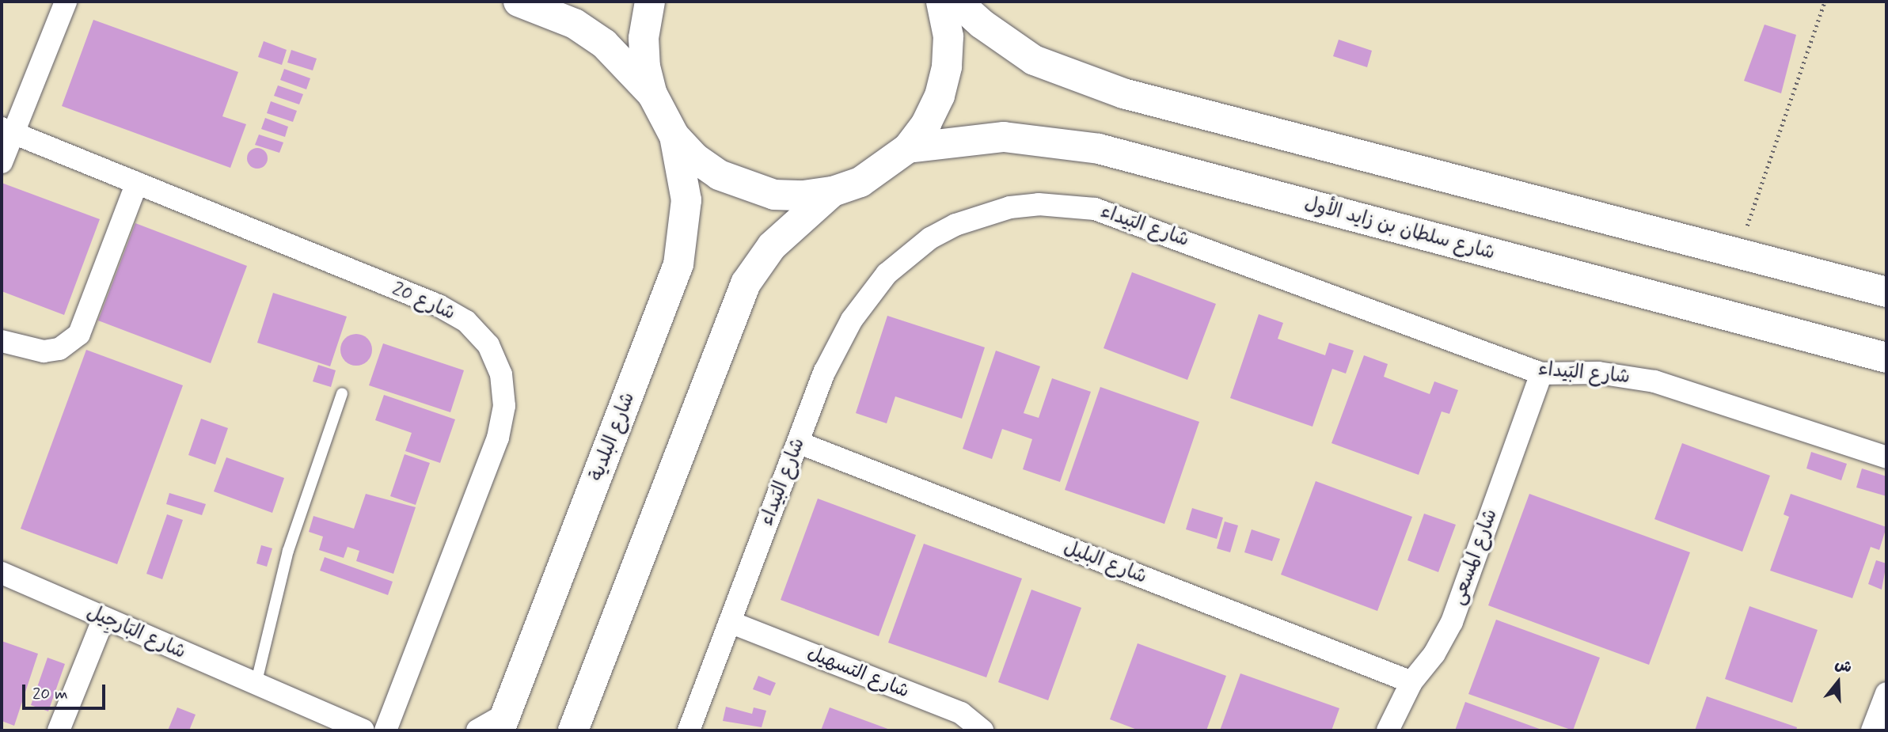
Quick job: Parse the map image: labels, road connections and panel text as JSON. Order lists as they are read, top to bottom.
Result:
{
  "streets": {
    "main road": ["شارع سلطان بن زايد الأول", "شارع البلدية"],
    "street": [
      "شارع البَيداء",
      "شارع 20",
      "شارع المسعى",
      "شارع البليل",
      "شارع البَارجِيل",
      "شارع التسهيل"
    ]
  },
  "crossings": [
    ["شارع البَيداء", "شارع المسعى"],
    ["شارع البَيداء", "شارع البليل"],
    ["شارع البَيداء", "شارع التسهيل"],
    ["شارع المسعى", "شارع البليل"]
  ],
  "scale_bar": "20 m",
  "north": "top"
}
